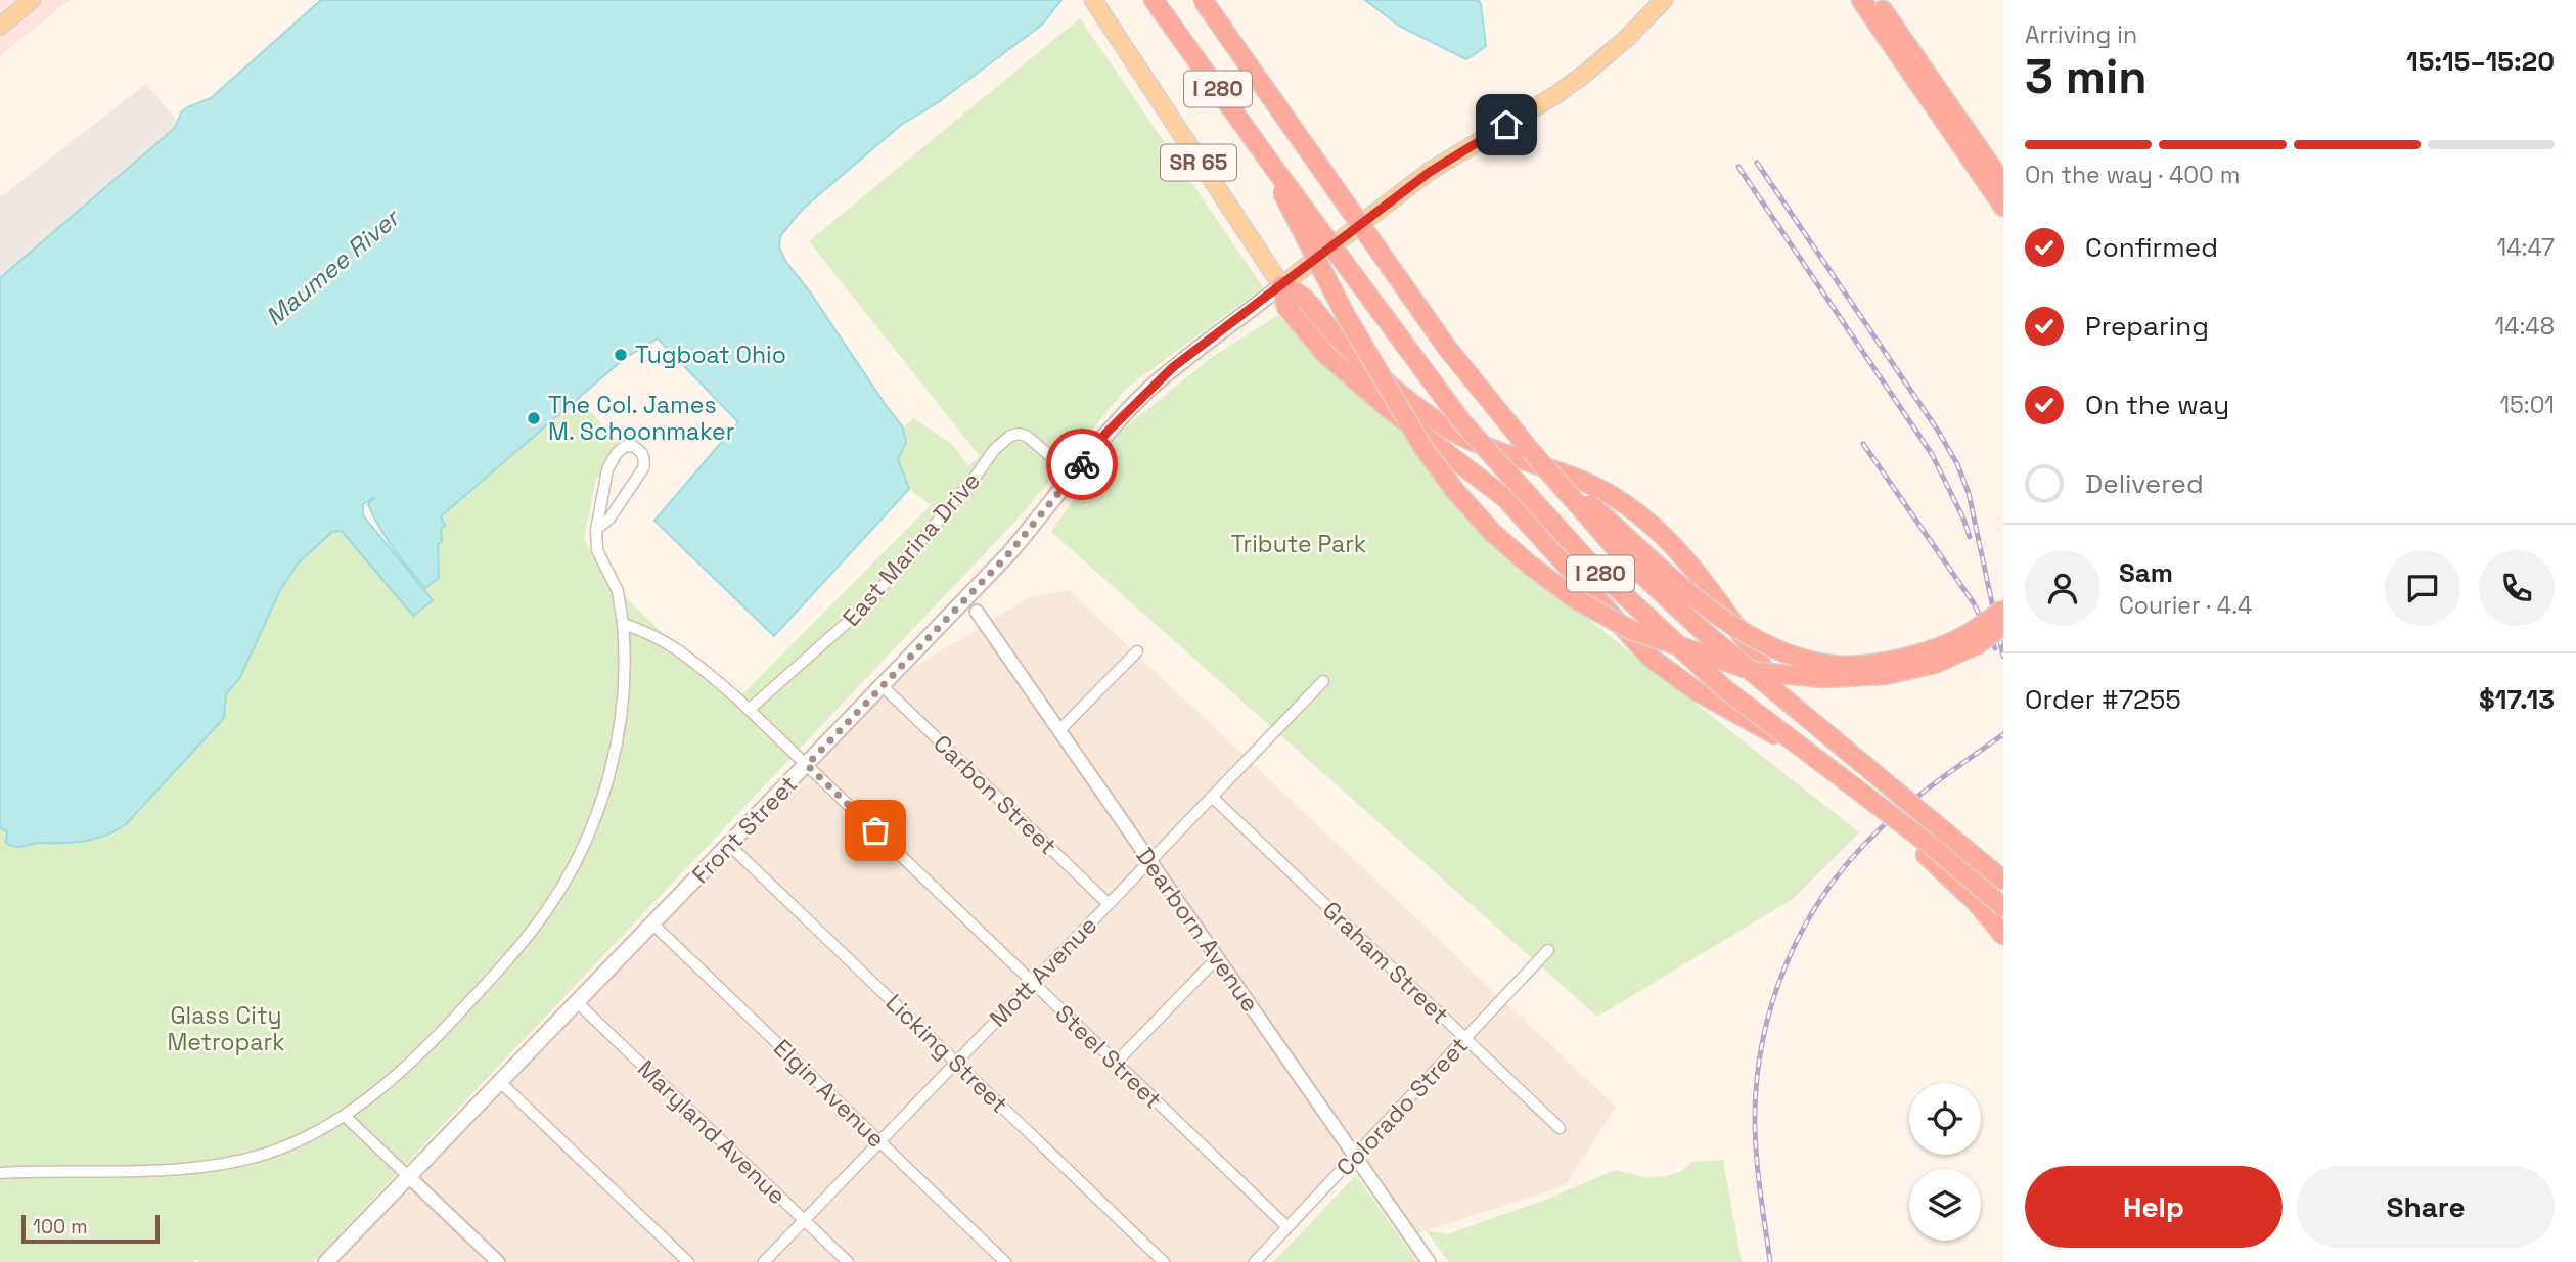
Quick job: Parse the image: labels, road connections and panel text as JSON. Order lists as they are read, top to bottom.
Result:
{
  "streets": {
    "highway": ["I 280"],
    "main road": ["SR 65", "Front Street"],
    "street": [
      "East Marina Drive",
      "Carbon Street",
      "Dearborn Avenue",
      "Graham Street",
      "Mott Avenue",
      "Licking Street",
      "Steel Street",
      "Elgin Avenue",
      "Colorado Street",
      "Maryland Avenue"
    ]
  },
  "crossings": [
    ["SR 65", "Front Street"],
    ["East Marina Drive", "Front Street"],
    ["East Marina Drive", "Steel Street"],
    ["Carbon Street", "Front Street"],
    ["Carbon Street", "Mott Avenue"],
    ["Front Street", "Dearborn Avenue"],
    ["Front Street", "Licking Street"],
    ["Front Street", "Steel Street"],
    ["Front Street", "Elgin Avenue"],
    ["Front Street", "Maryland Avenue"],
    ["Dearborn Avenue", "Mott Avenue"],
    ["Dearborn Avenue", "Colorado Street"],
    ["Graham Street", "Mott Avenue"],
    ["Graham Street", "Colorado Street"],
    ["Mott Avenue", "Licking Street"],
    ["Mott Avenue", "Steel Street"],
    ["Mott Avenue", "Elgin Avenue"],
    ["Mott Avenue", "Maryland Avenue"],
    ["Steel Street", "Colorado Street"]
  ],
  "water": ["Maumee River"],
  "parks": ["Tribute Park", "Glass City Metropark"],
  "places": ["Tugboat Ohio", "The Col. James M. Schoonmaker"],
  "scale_bar": "100 m",
  "page": {
    "heading": ["3 min", "Arriving in", "15:15–15:20"],
    "panel": [
      "Sam",
      "Courier · 4.4",
      "Order #7255",
      "$17.13"
    ],
    "bar": "On the way · 400 m",
    "list": [
      ["Confirmed", "14:47"],
      ["Preparing", "14:48"],
      ["On the way", "15:01"],
      "Delivered"
    ],
    "buttons": ["Help", "Share"],
    "scale": "100 m"
  }
}
